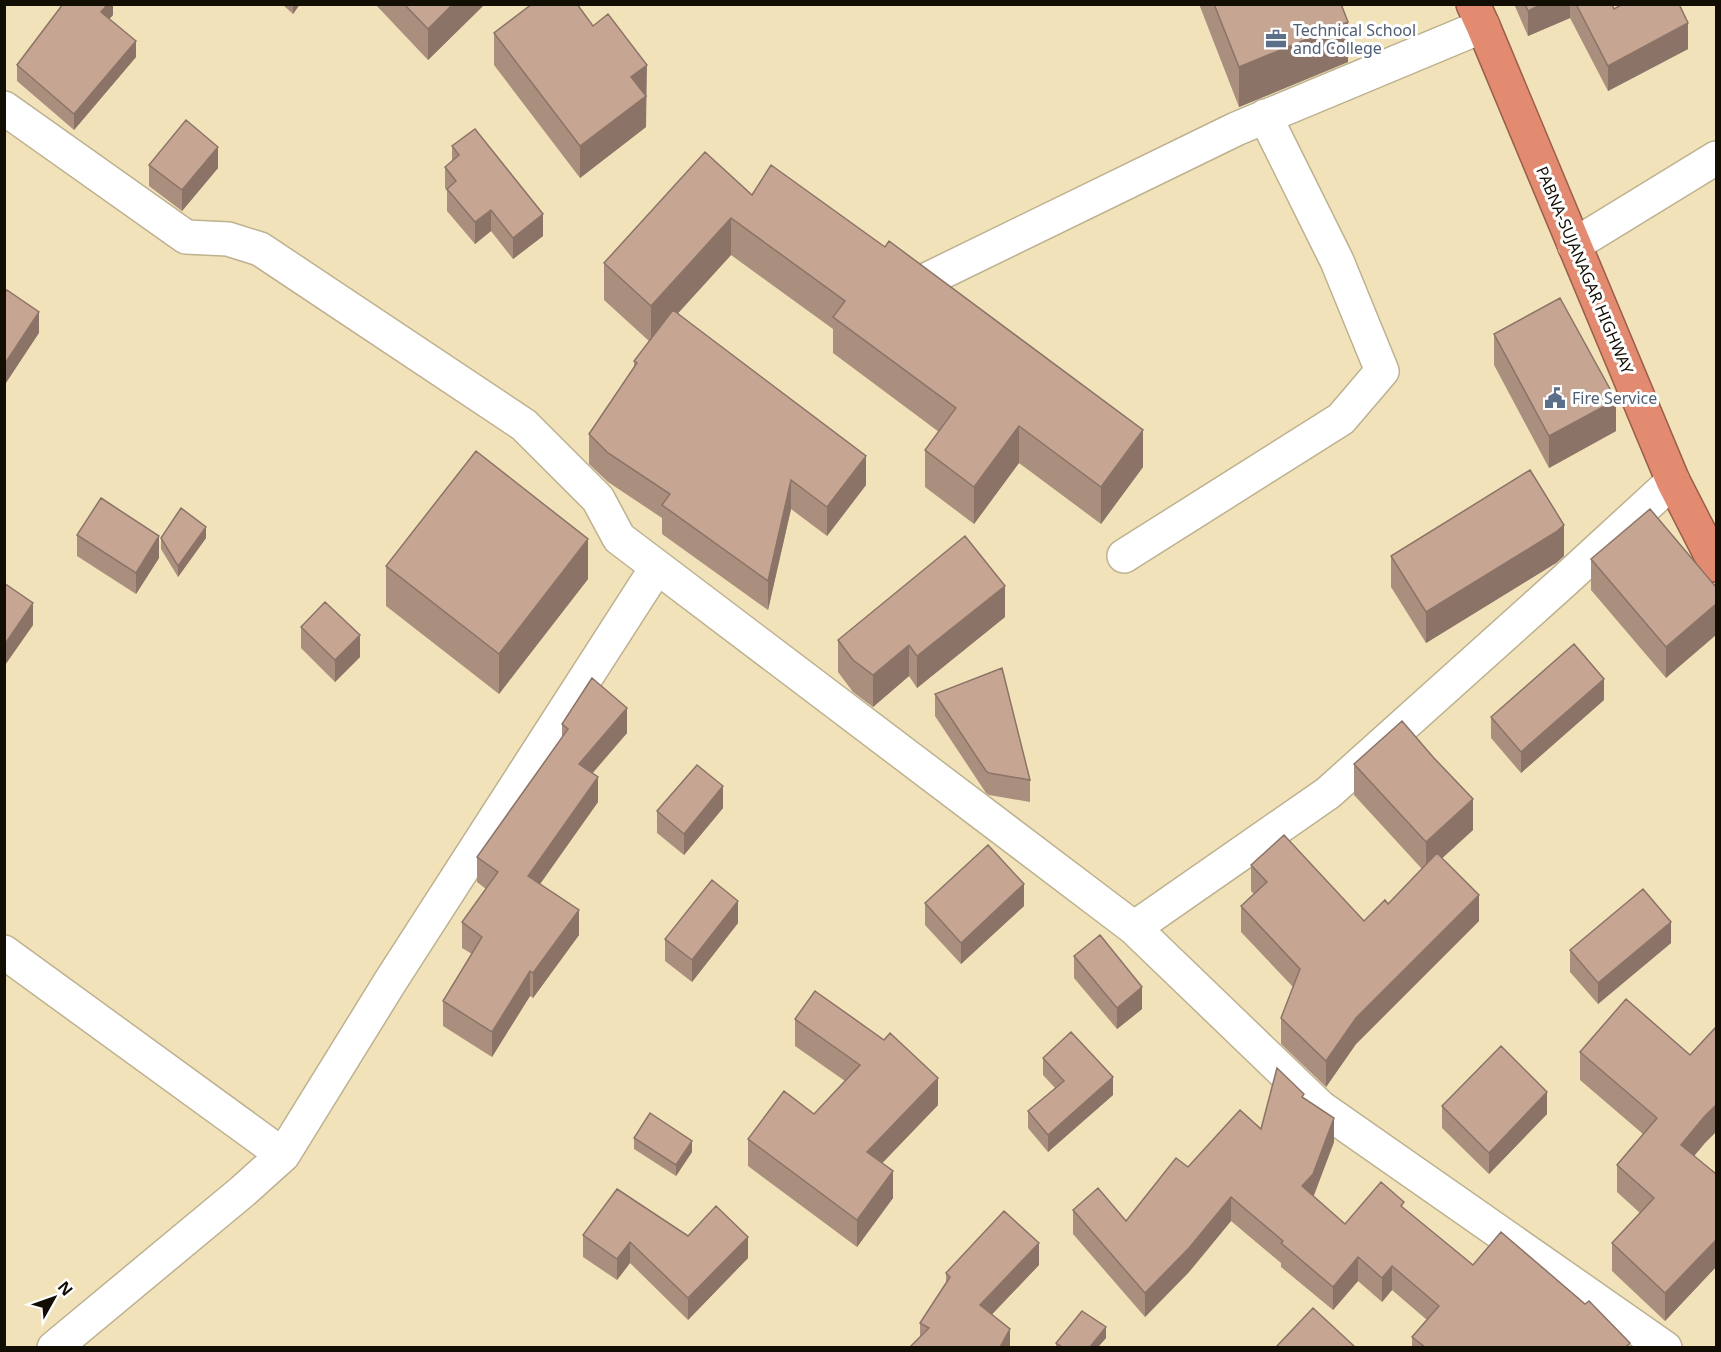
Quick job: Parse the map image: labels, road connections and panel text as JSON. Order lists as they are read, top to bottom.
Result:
{
  "streets": {
    "highway": ["PABNA-SUJANAGAR HIGHWAY"]
  },
  "places": {
    "office": ["Technical School and College"],
    "public building": ["Fire Service"]
  },
  "north": "top right"
}
